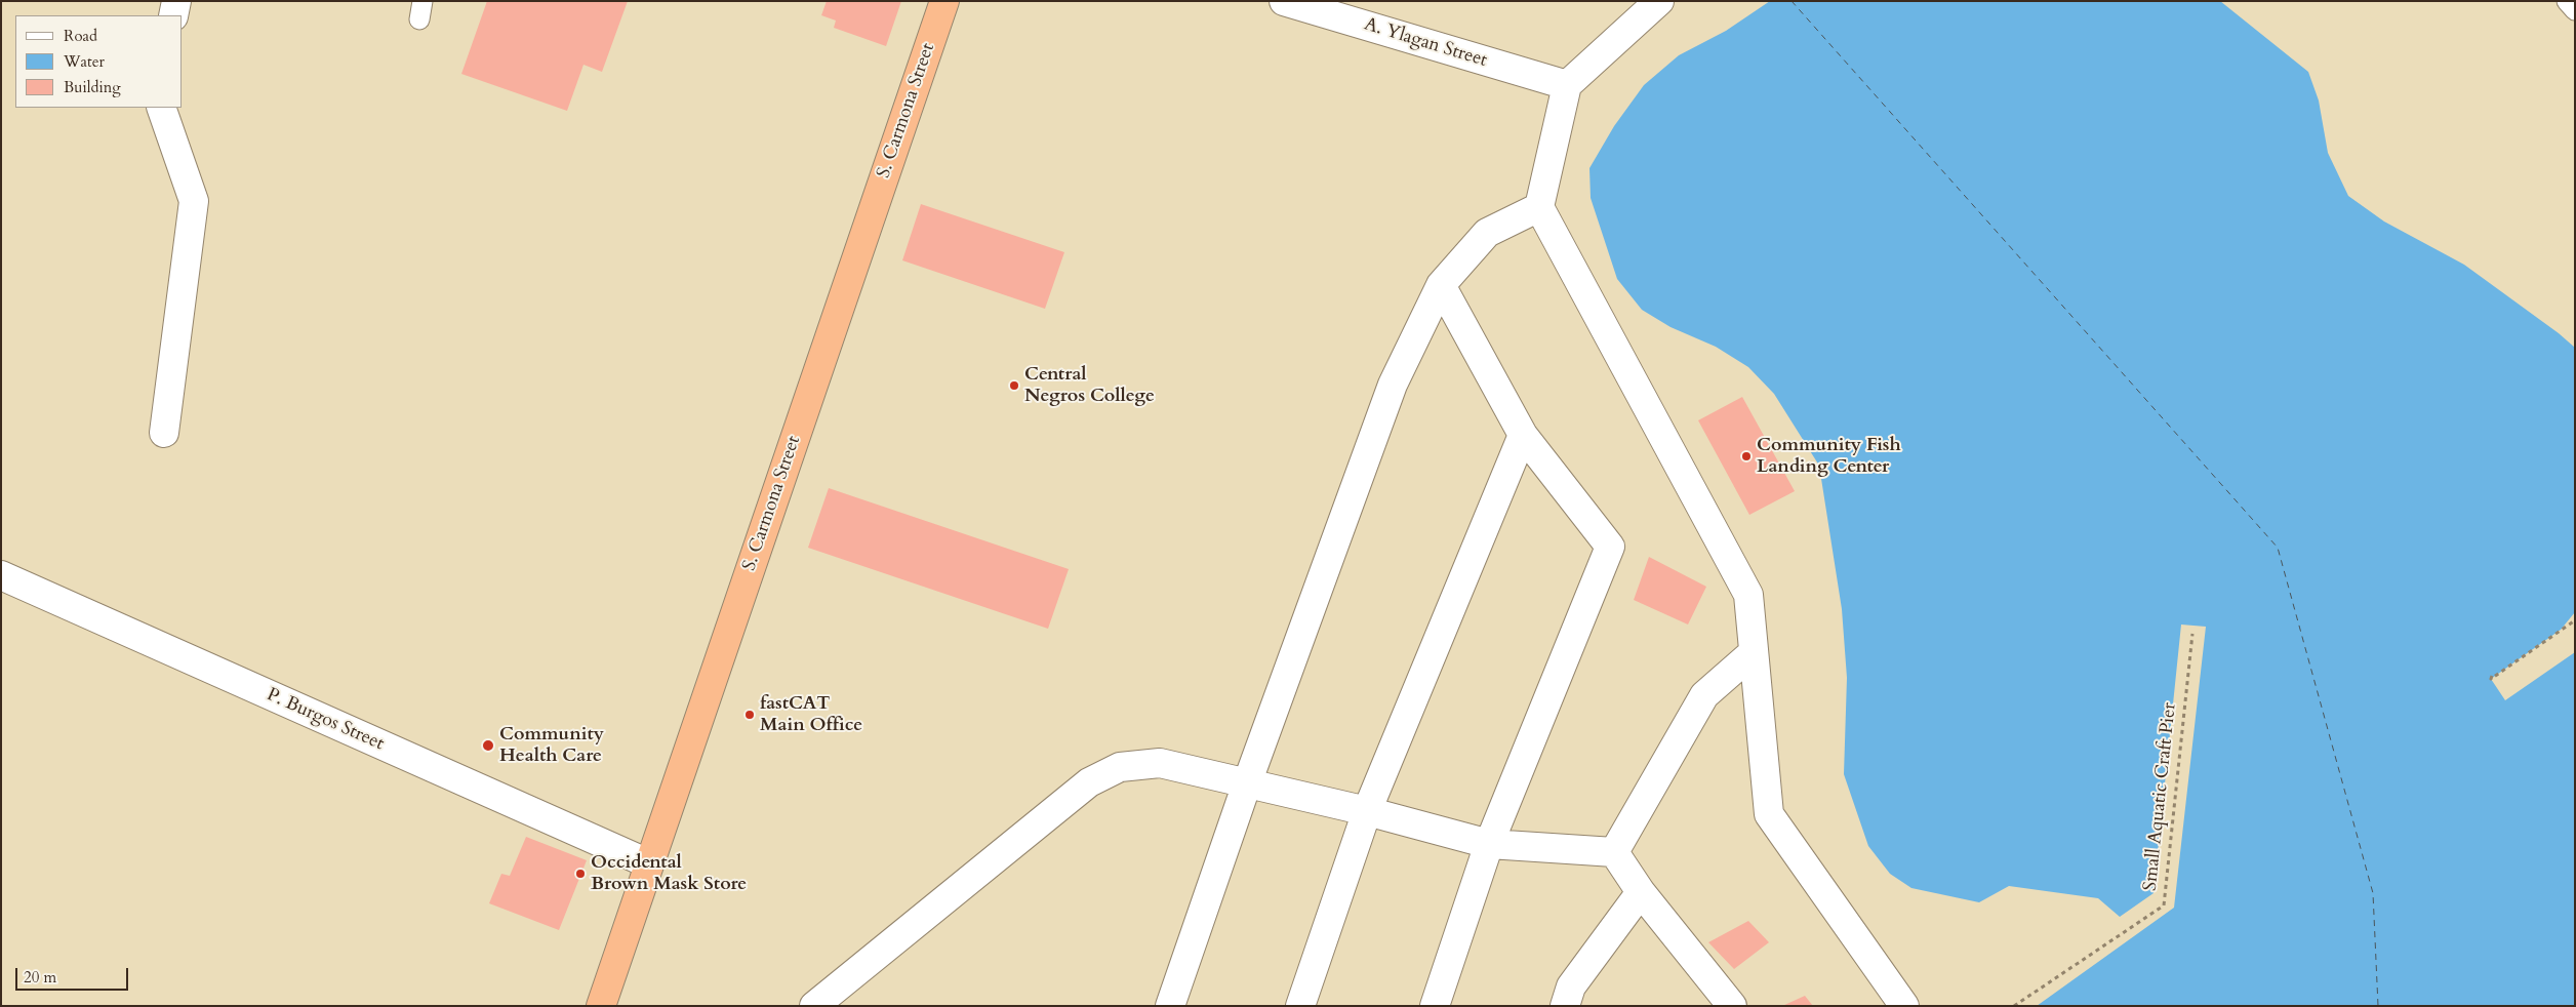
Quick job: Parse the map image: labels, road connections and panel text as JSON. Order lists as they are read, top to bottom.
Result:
{
  "streets": {
    "highway": ["S. Carmona Street"],
    "street": ["A. Ylagan Street", "P. Burgos Street"],
    "path": ["Small Aquatic Craft Pier"]
  },
  "crossings": [
    ["S. Carmona Street", "P. Burgos Street"]
  ],
  "places": [
    "Central Negros College",
    "Community Fish Landing Center",
    "fastCAT Main Office",
    "Community Health Care",
    "Occidental Brown Mask Store"
  ],
  "legend": ["Road", "Water", "Building"],
  "scale_bar": "20 m"
}
